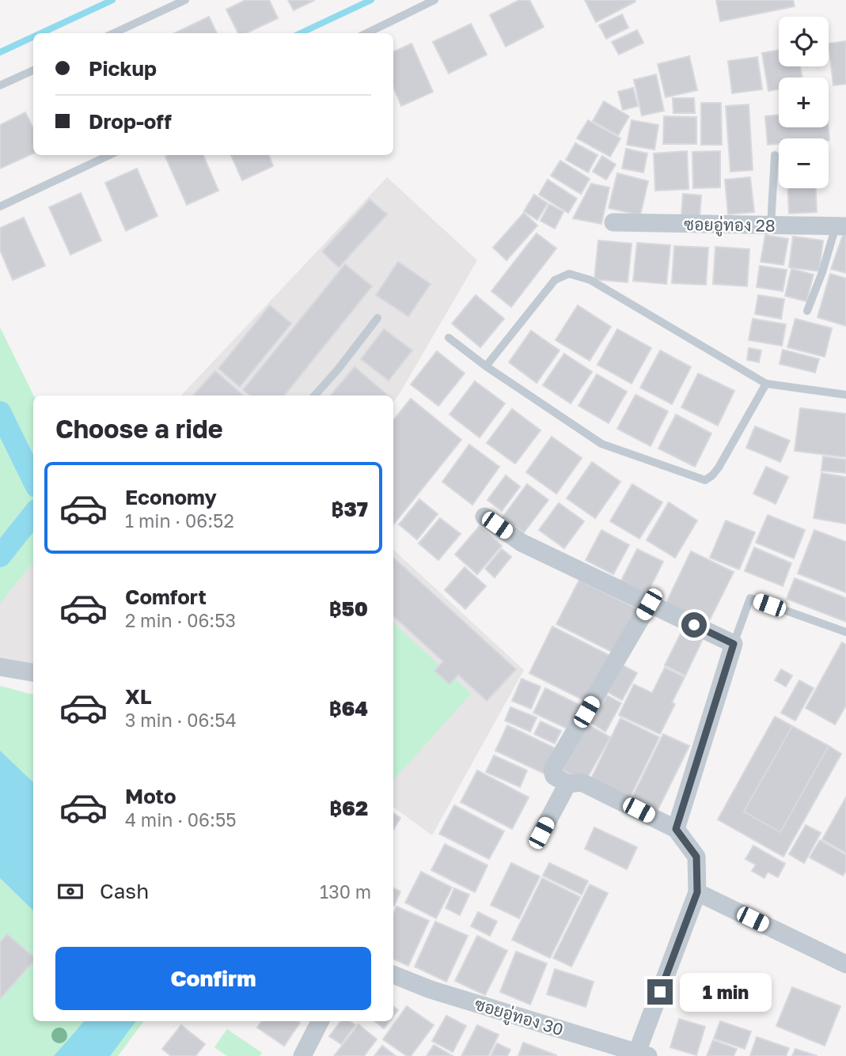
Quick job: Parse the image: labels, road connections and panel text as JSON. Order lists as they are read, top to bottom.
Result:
{
  "streets": {
    "street": ["ซอยอู่ทอง 28", "ซอยอู่ทอง 30"]
  },
  "page": {
    "map_buttons": ["+", "−"],
    "banner": ["Pickup", "Drop-off"],
    "heading": "Choose a ride",
    "list": [
      {
        "name": "Economy",
        "note": "1 min · 06:52",
        "value": "฿37"
      },
      {
        "name": "Comfort",
        "note": "2 min · 06:53",
        "value": "฿50"
      },
      {
        "name": "XL",
        "note": "3 min · 06:54",
        "value": "฿64"
      },
      {
        "name": "Moto",
        "note": "4 min · 06:55",
        "value": "฿62"
      }
    ],
    "pay": ["Cash", "130 m"],
    "buttons": "Confirm",
    "bubble": "1 min"
  }
}
